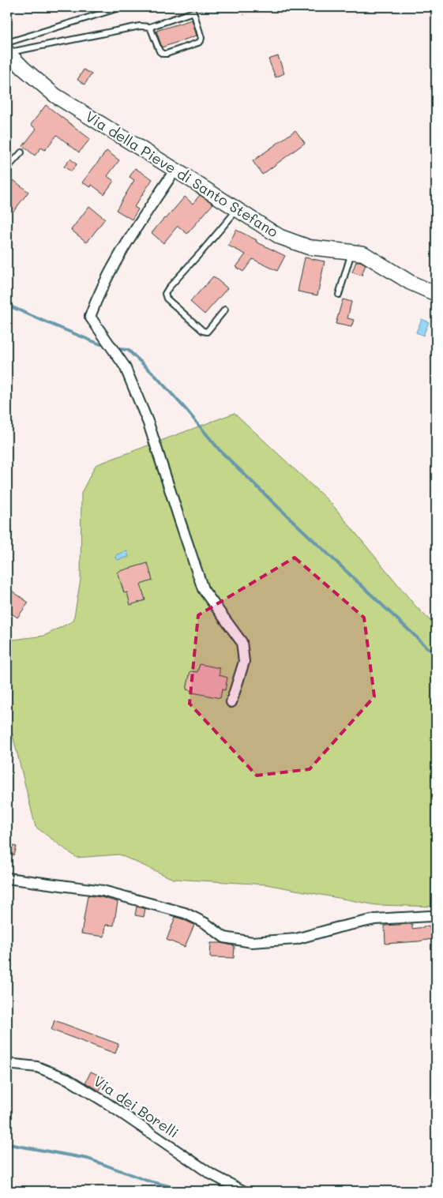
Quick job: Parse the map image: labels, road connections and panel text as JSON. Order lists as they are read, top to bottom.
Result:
{
  "streets": {
    "street": ["Via della Pieve di Santo Stefano", "Via dei Borelli"]
  }
}
